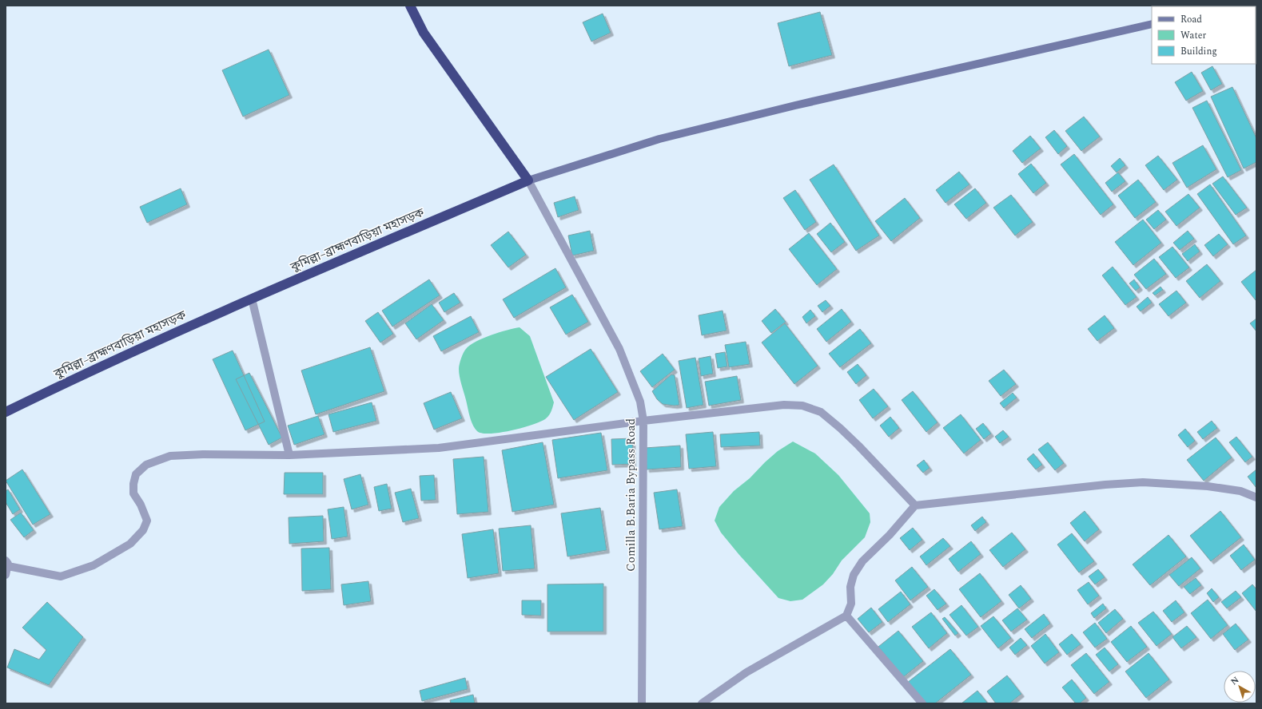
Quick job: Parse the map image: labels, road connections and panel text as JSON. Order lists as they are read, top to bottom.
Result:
{
  "streets": {
    "highway": ["কুমিল্লা–ব্রাহ্মণবাড়িয়া মহাসড়ক"],
    "street": ["Comilla B.Baria Bypass Road"]
  },
  "crossings": [
    ["কুমিল্লা–ব্রাহ্মণবাড়িয়া মহাসড়ক", "Comilla B.Baria Bypass Road"]
  ],
  "legend": ["Road", "Water", "Building"],
  "north": "top left"
}
